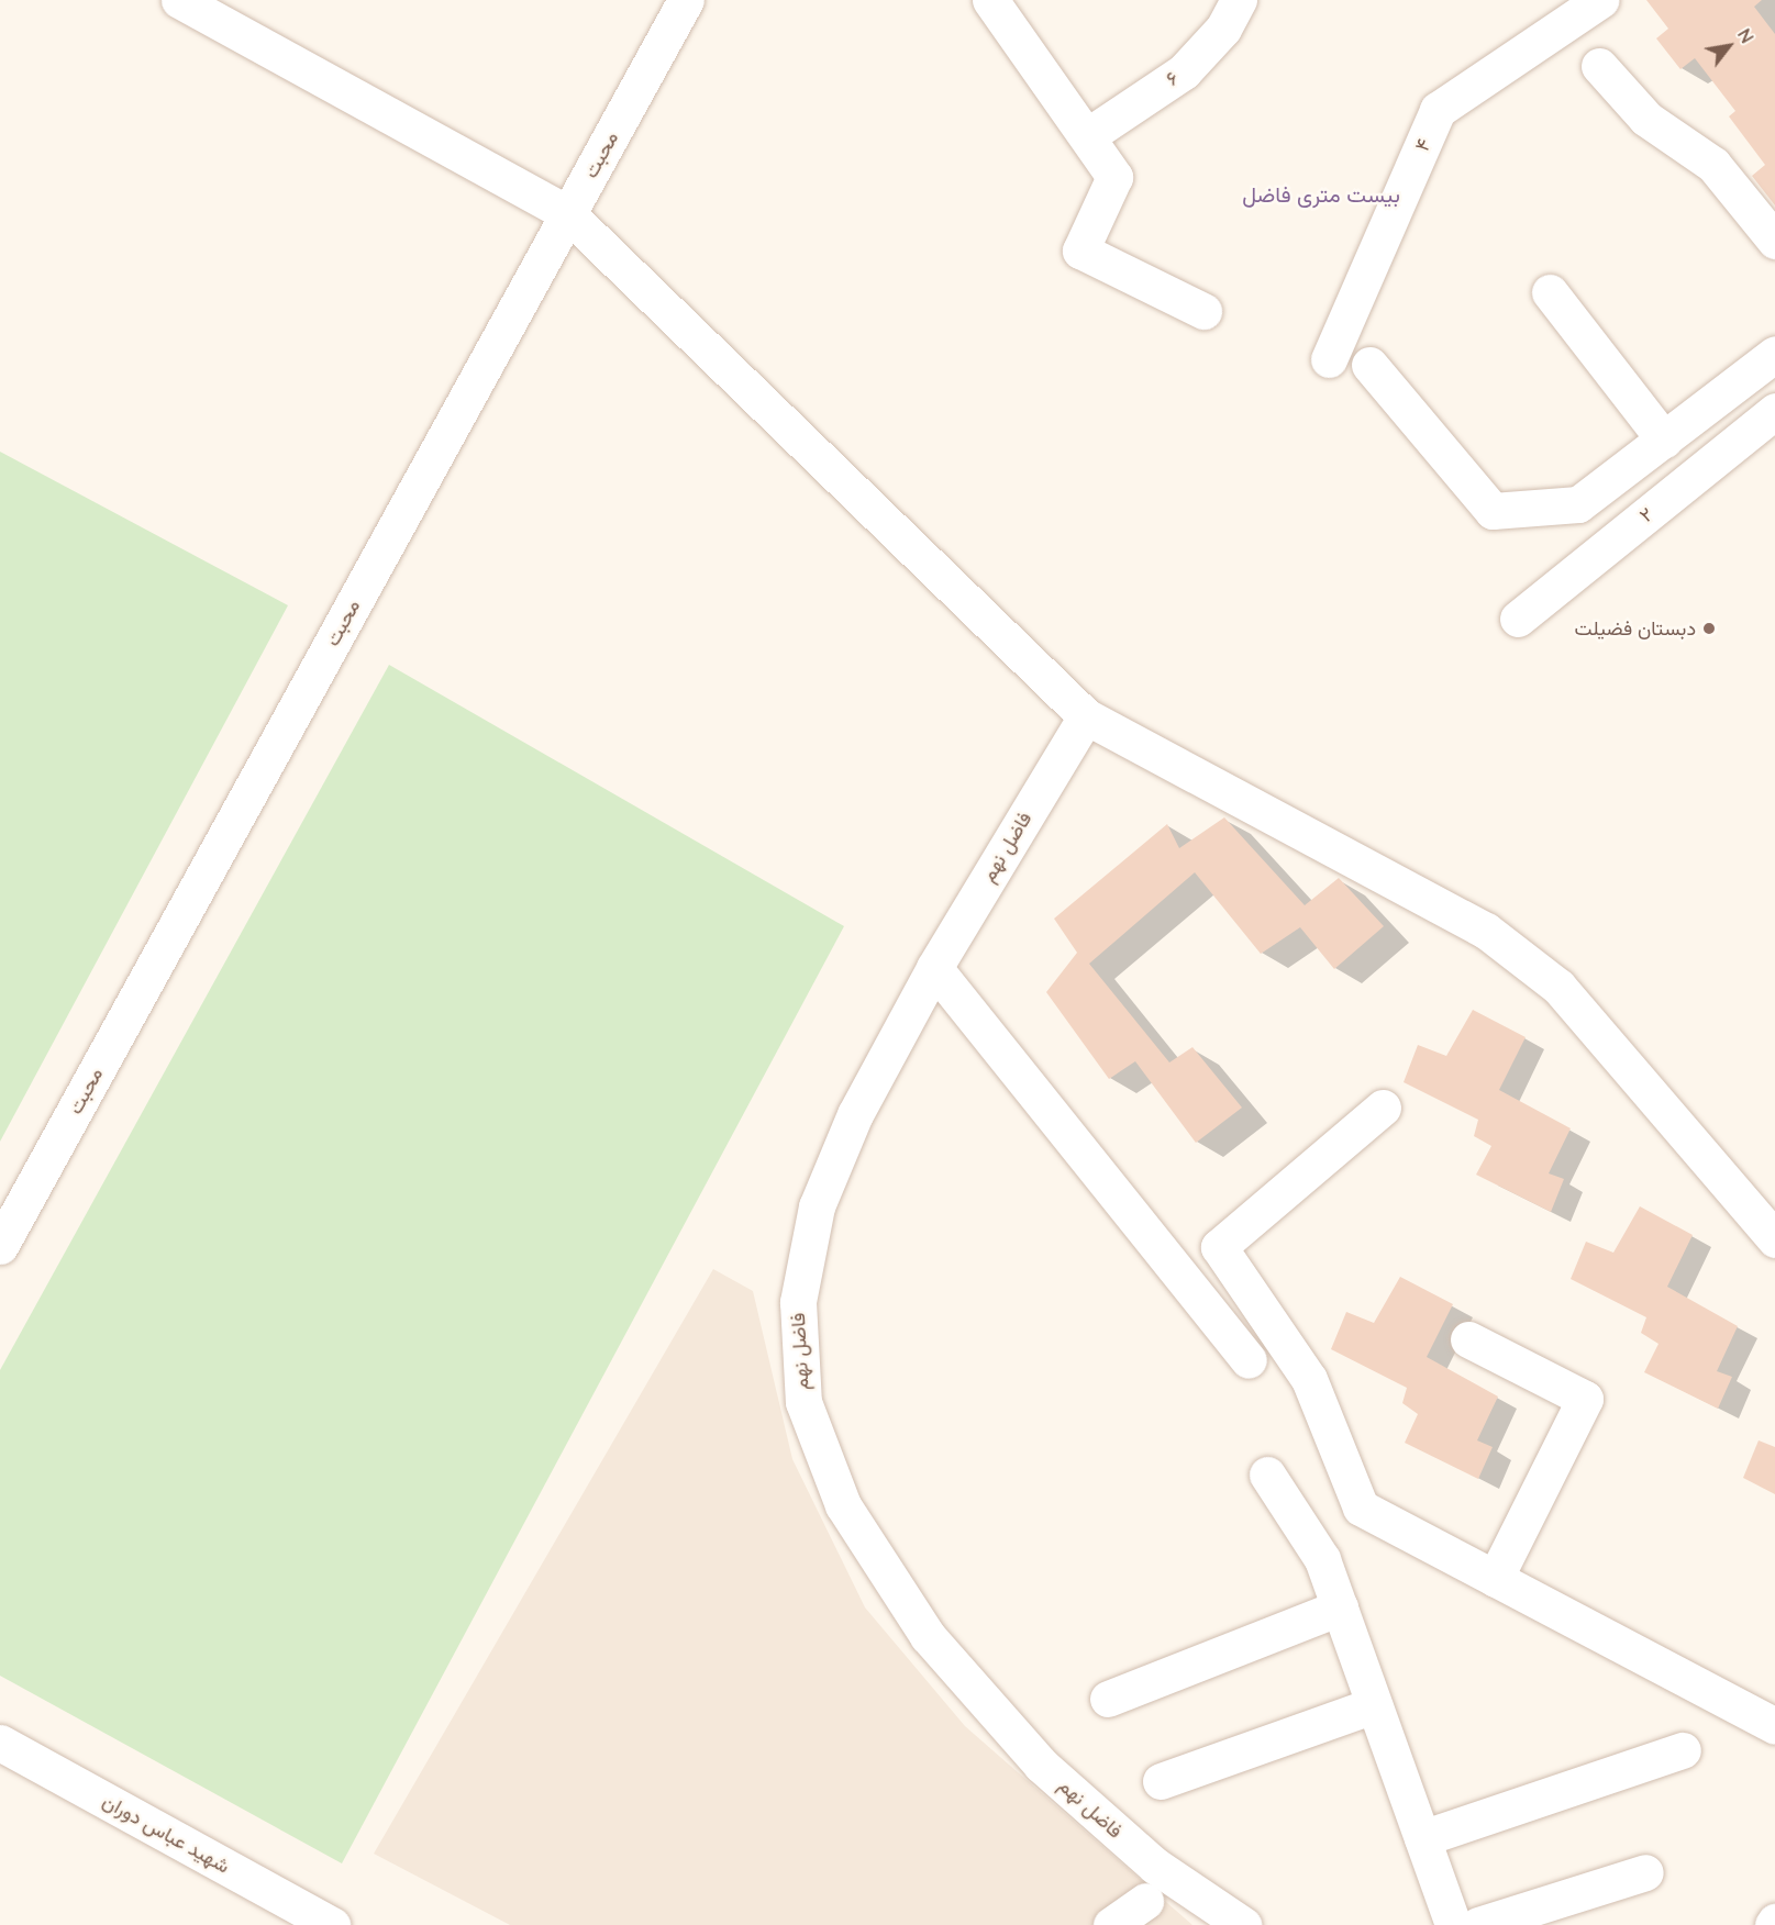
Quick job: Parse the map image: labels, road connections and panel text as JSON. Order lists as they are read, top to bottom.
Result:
{
  "streets": {
    "street": [
      "۶",
      "۴",
      "محبت",
      "۲",
      "فاضل نهم",
      "شهید عباس دوران"
    ]
  },
  "districts": ["بیست متری فاضل"],
  "places": ["دبستان فضیلت"],
  "north": "top right"
}
